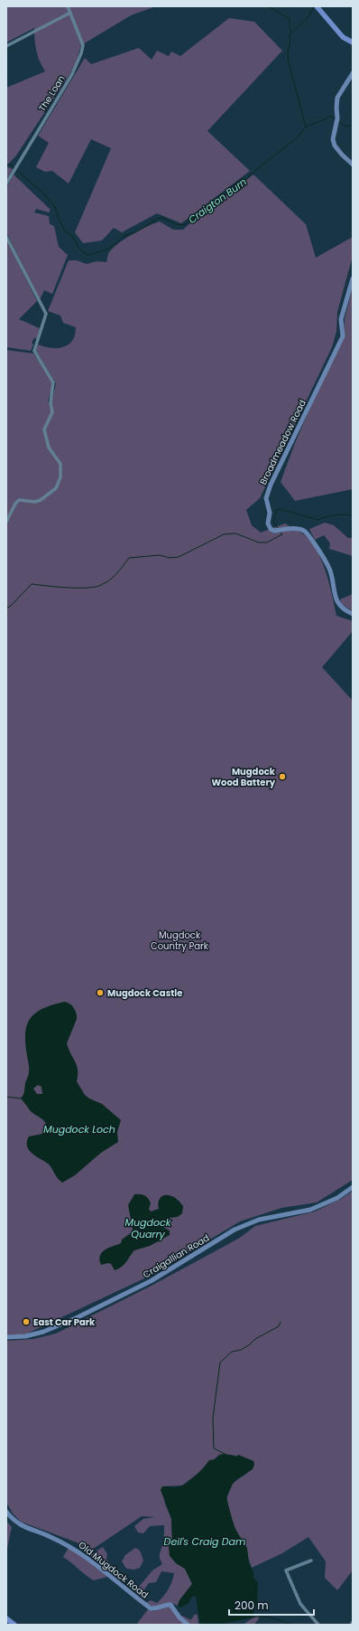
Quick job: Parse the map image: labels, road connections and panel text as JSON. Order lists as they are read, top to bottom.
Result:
{
  "streets": {
    "street": [
      "The Loan",
      "Broadmeadow Road",
      "Craigallian Road",
      "Old Mugdock Road"
    ]
  },
  "water": [
    "Craigton Burn",
    "Mugdock Loch",
    "Mugdock Quarry",
    "Deil's Craig Dam"
  ],
  "parks": ["Mugdock Country Park"],
  "places": ["Mugdock Wood Battery", "Mugdock Castle", "East Car Park"],
  "scale_bar": "200 m"
}
